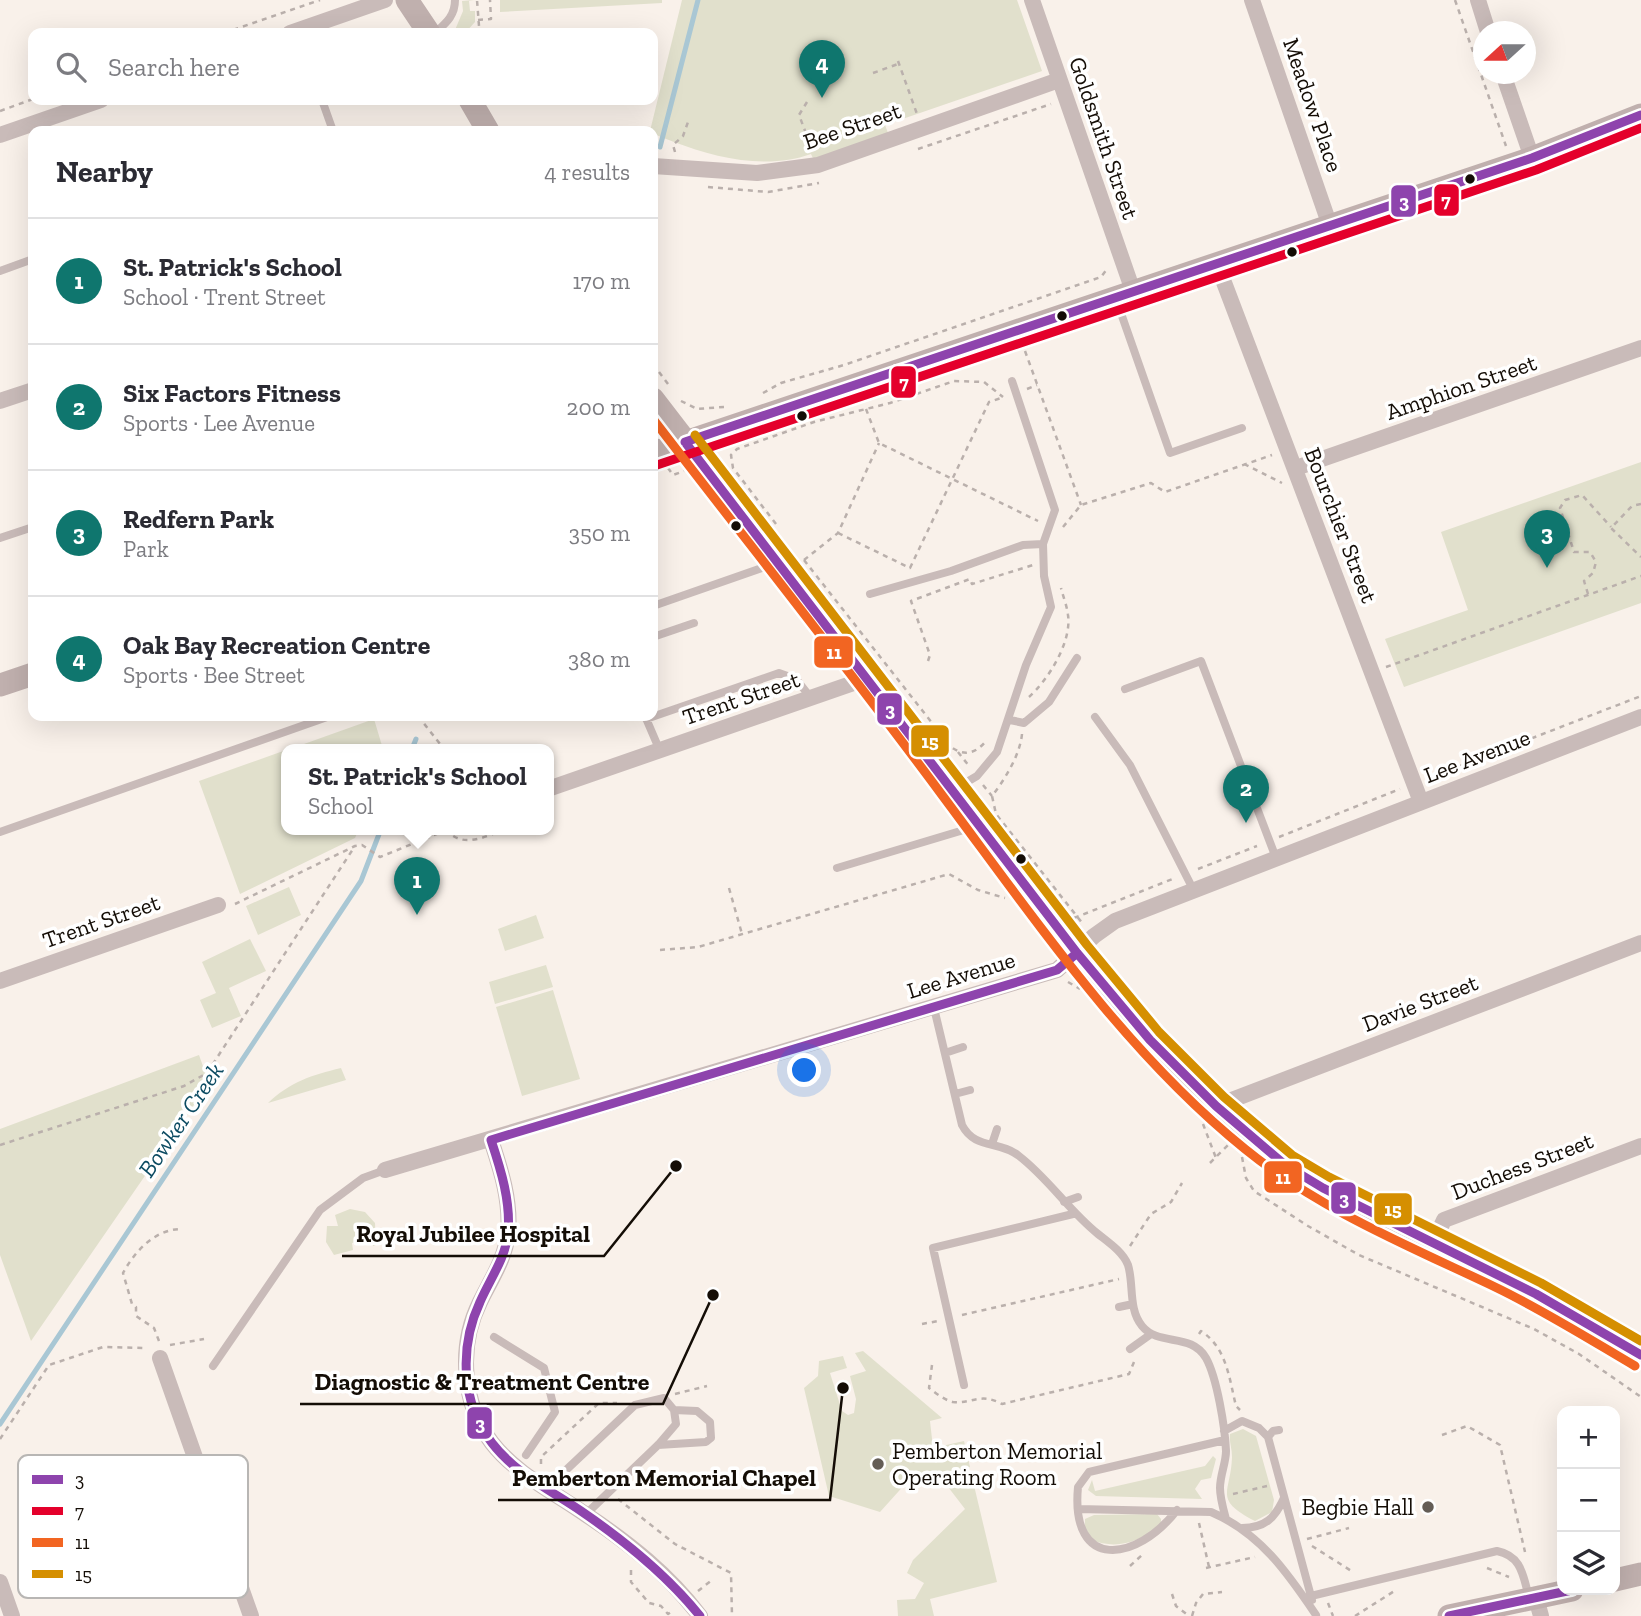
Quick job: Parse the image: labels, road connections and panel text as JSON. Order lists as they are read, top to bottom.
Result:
{
  "streets": {
    "street": [
      "Meadow Place",
      "Bee Street",
      "Goldsmith Street",
      "Amphion Street",
      "Bourchier Street",
      "Trent Street",
      "Lee Avenue",
      "Davie Street",
      "Duchess Street"
    ]
  },
  "crossings": [
    ["Bee Street", "Goldsmith Street"],
    ["Amphion Street", "Bourchier Street"],
    ["Bourchier Street", "Lee Avenue"]
  ],
  "water": ["Bowker Creek"],
  "places": [
    "Royal Jubilee Hospital",
    "Diagnostic & Treatment Centre",
    "Pemberton Memorial Chapel",
    "Pemberton Memorial Operating Room",
    "Begbie Hall"
  ],
  "lines": [
    "transit line 3",
    "transit line 7",
    "transit line 11",
    "transit line 15"
  ],
  "legend": [
    "3",
    "7",
    "11",
    "15"
  ],
  "north": "left",
  "page": {
    "search": "Search here",
    "pins": [
      "4",
      "3",
      "2",
      "1"
    ],
    "heading": ["Nearby", "4 results"],
    "list": [
      {
        "mark": "1",
        "name": "St. Patrick's School",
        "note": "School · Trent Street",
        "value": "170 m"
      },
      {
        "mark": "2",
        "name": "Six Factors Fitness",
        "note": "Sports · Lee Avenue",
        "value": "200 m"
      },
      {
        "mark": "3",
        "name": "Redfern Park",
        "note": "Park",
        "value": "350 m"
      },
      {
        "mark": "4",
        "name": "Oak Bay Recreation Centre",
        "note": "Sports · Bee Street",
        "value": "380 m"
      }
    ],
    "popup": ["St. Patrick's School", "School"],
    "map_buttons": ["+", "−"]
  }
}
